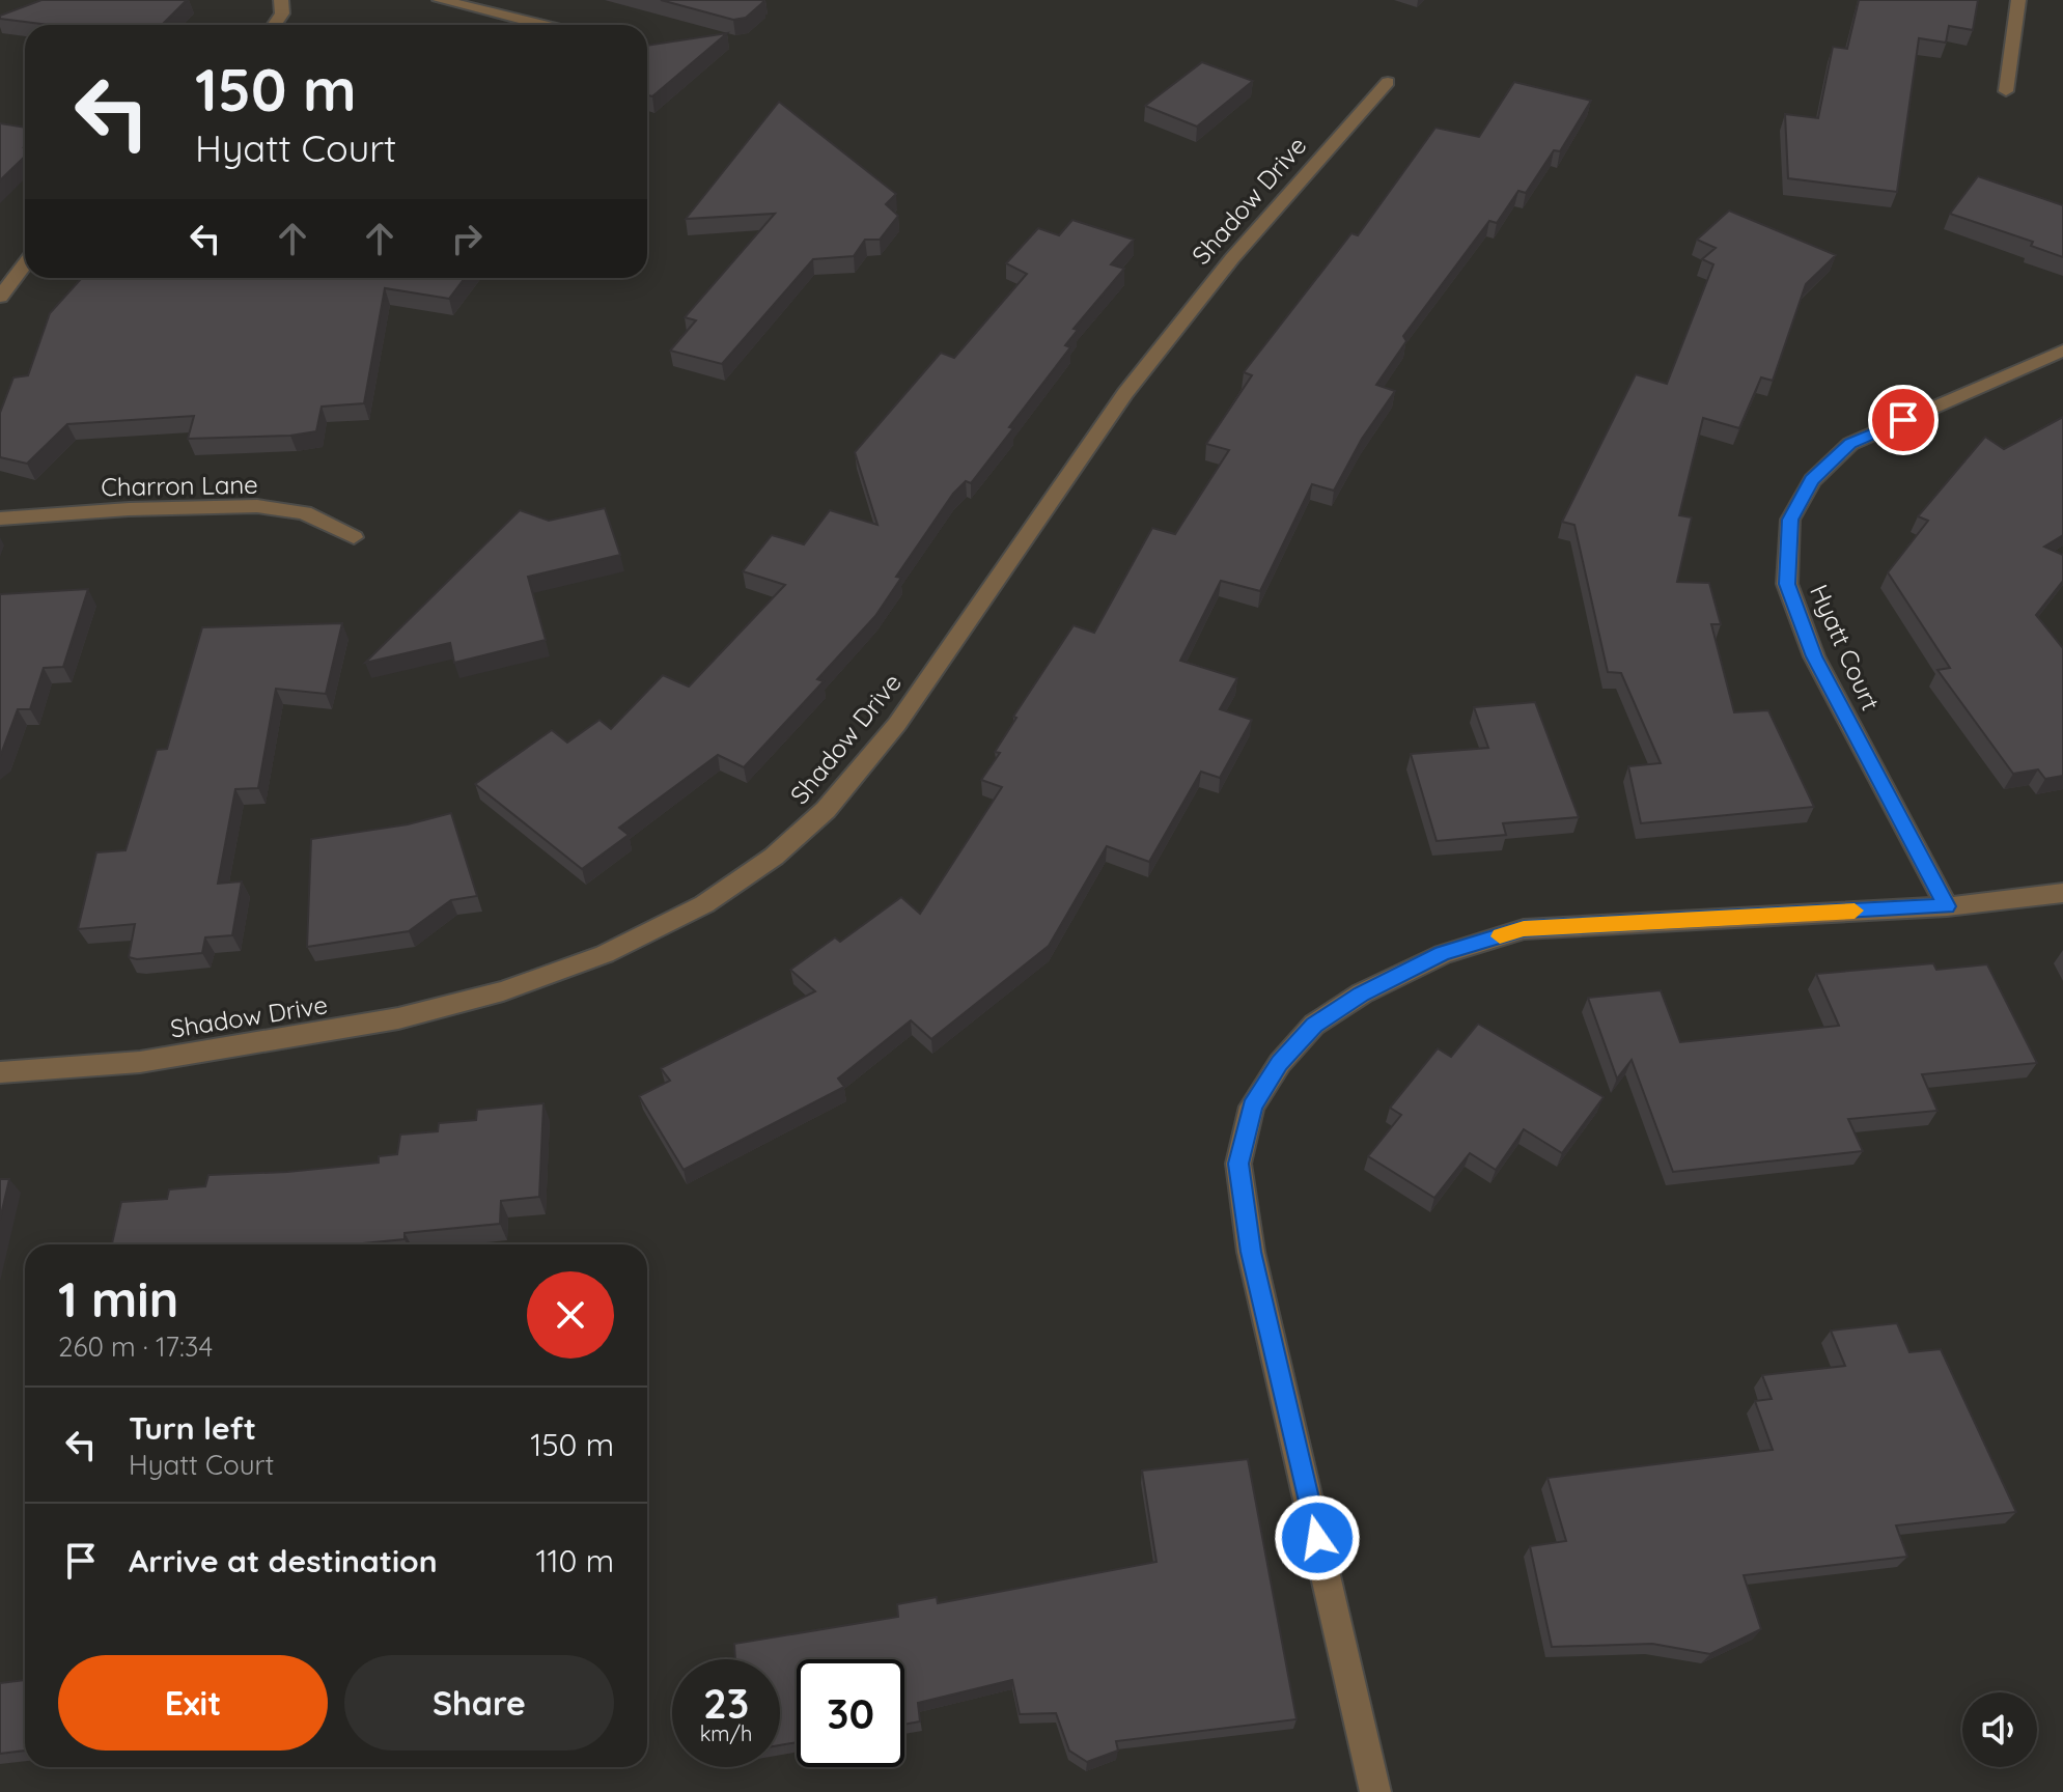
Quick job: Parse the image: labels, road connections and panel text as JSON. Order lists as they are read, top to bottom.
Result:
{
  "streets": {
    "street": ["Shadow Drive", "Charron Lane", "Hyatt Court"]
  },
  "page": {
    "turn": ["150 m", "Hyatt Court"],
    "heading": ["1 min", "260 m · 17:34"],
    "list": [
      {
        "name": "Turn left",
        "note": "Hyatt Court",
        "value": "150 m"
      },
      {
        "name": "Arrive at destination",
        "value": "110 m"
      }
    ],
    "buttons": ["Exit", "Share"],
    "speed": "23 km/h",
    "limit": "30"
  }
}
